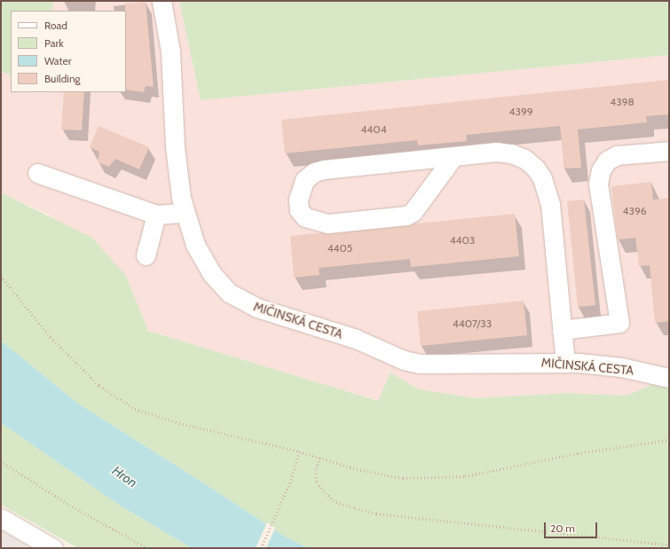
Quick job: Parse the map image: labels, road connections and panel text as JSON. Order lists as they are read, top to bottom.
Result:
{
  "streets": {
    "lane": ["MIČINSKÁ CESTA"]
  },
  "water": ["Hron"],
  "house_numbers": [
    "4398",
    "4399",
    "4404",
    "4396",
    "4403",
    "4405",
    "4407/33"
  ],
  "legend": [
    "Road",
    "Park",
    "Water",
    "Building"
  ],
  "scale_bar": "20 m"
}
